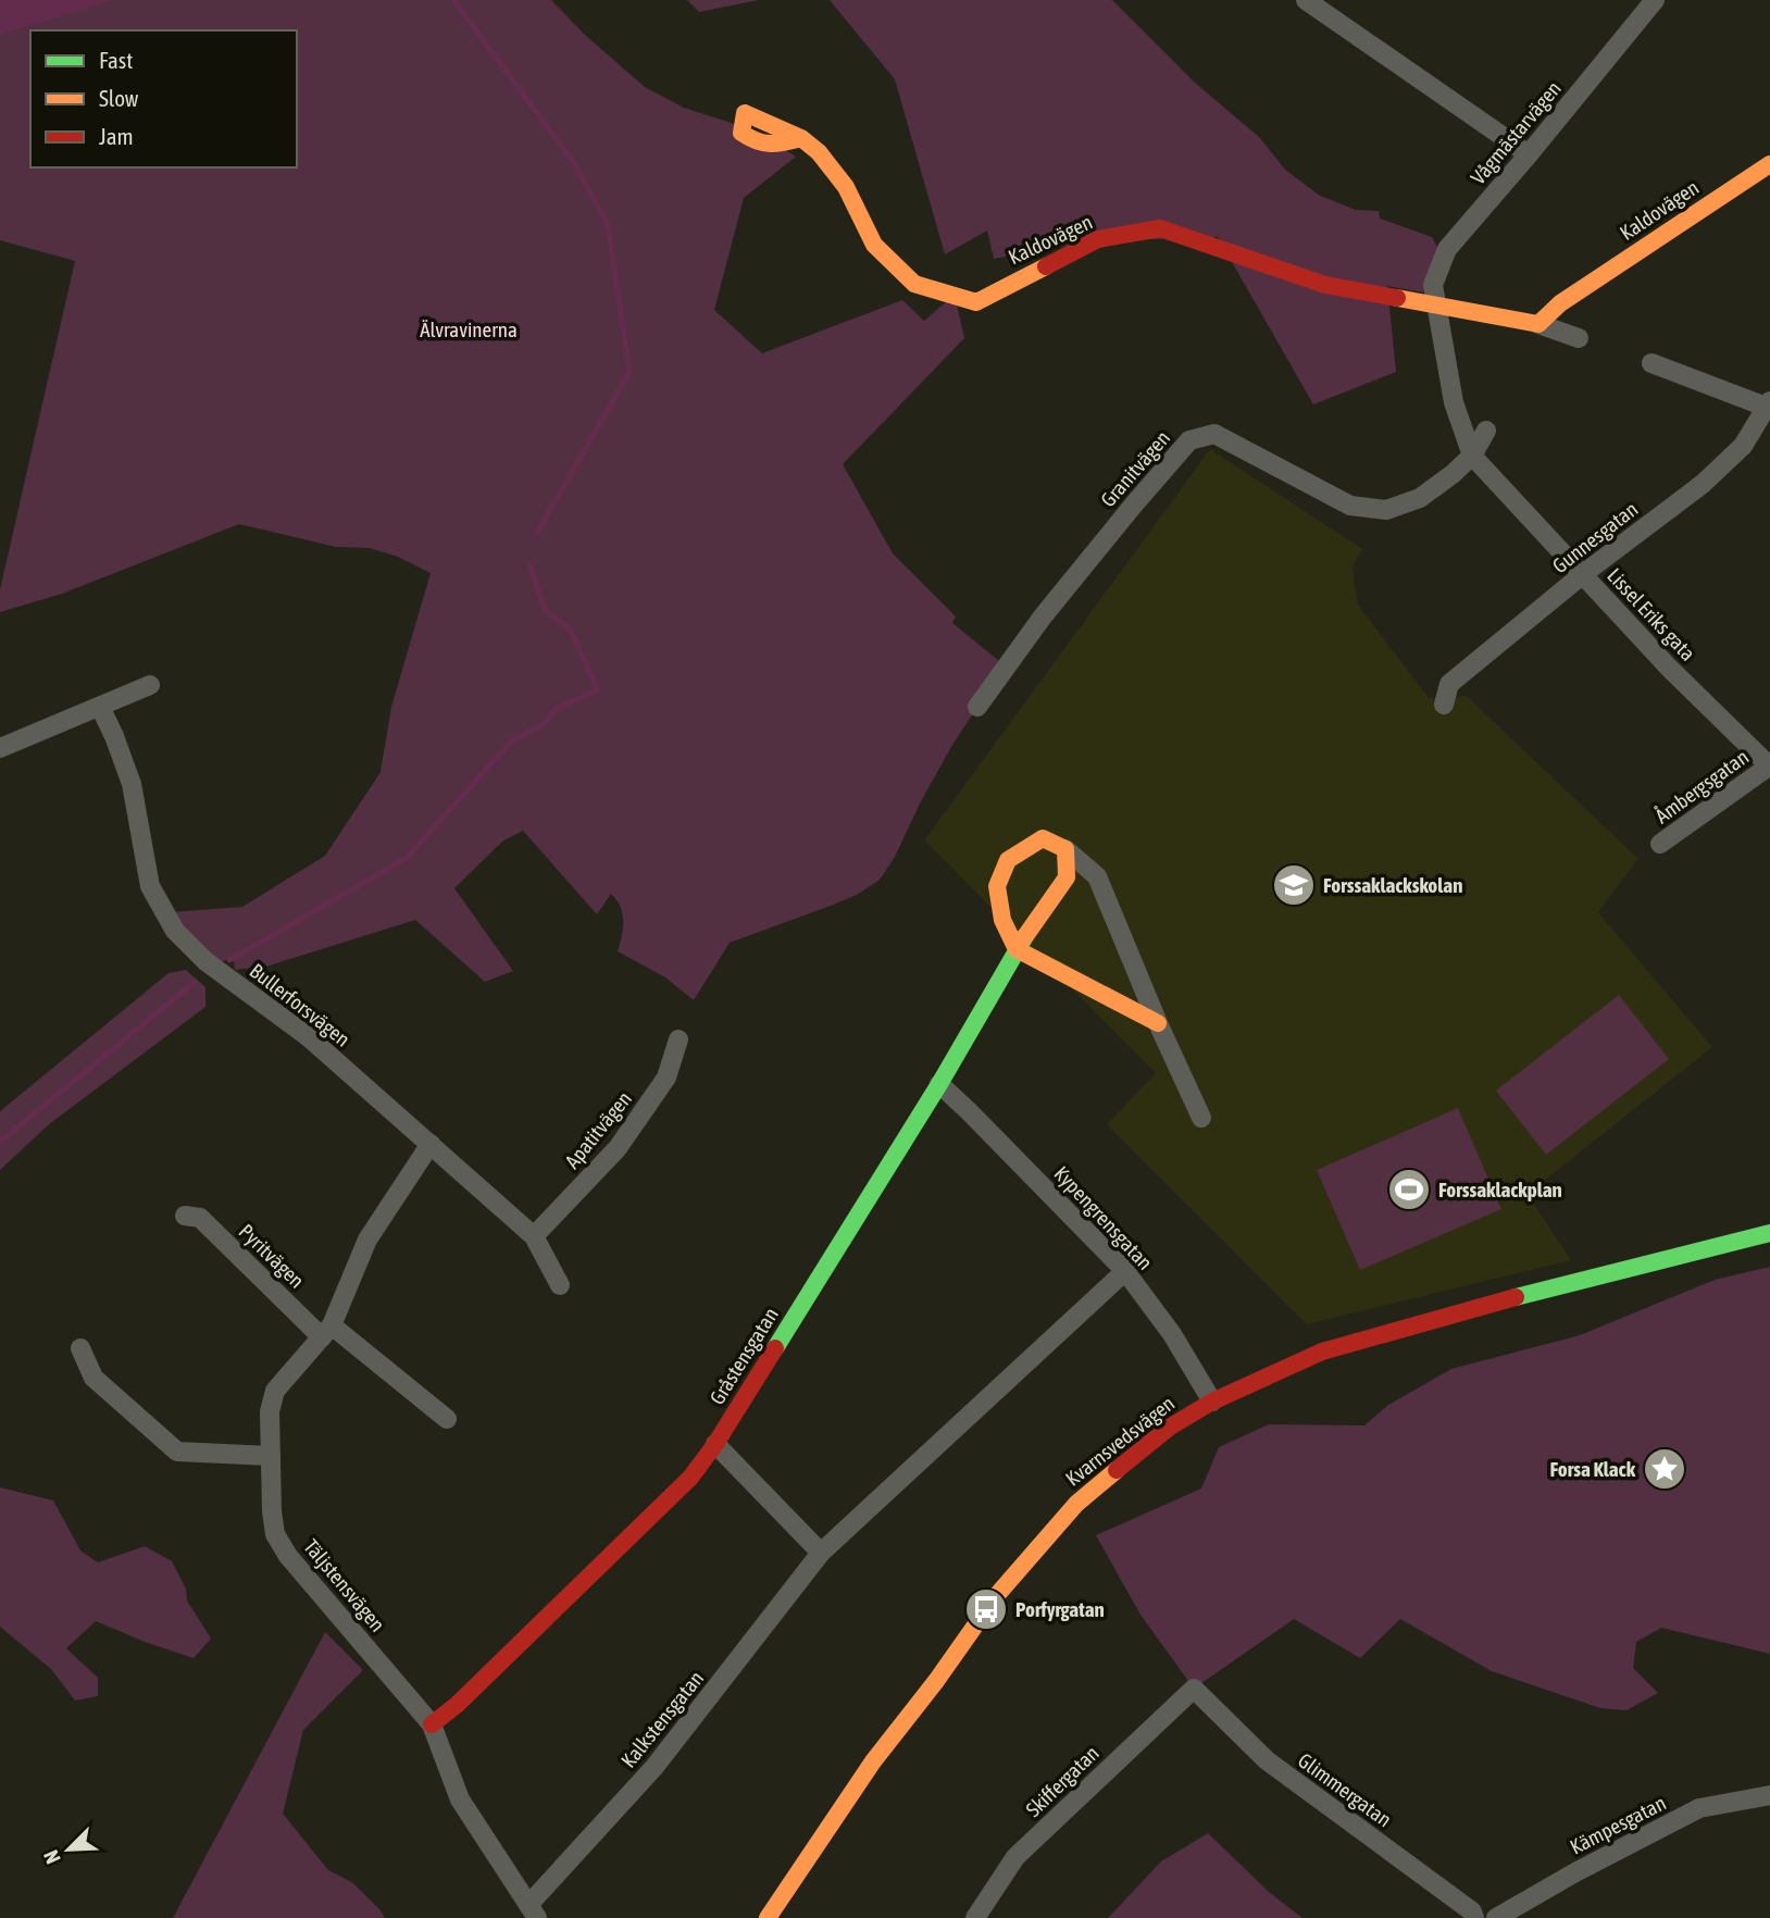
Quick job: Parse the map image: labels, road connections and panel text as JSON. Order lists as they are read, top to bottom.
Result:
{
  "streets": {
    "street": [
      "Vågmästarvägen",
      "Kaldovägen",
      "Granitvägen",
      "Gunnesgatan",
      "Lissel Eriks gata",
      "Åmbergsgatan",
      "Bullerforsvägen",
      "Apatitvägen",
      "Kypengrensgatan",
      "Pyritvägen",
      "Gråstensgatan",
      "Kvarnsvedsvägen",
      "Täljstensvägen",
      "Kalkstensgatan",
      "Skiffergatan",
      "Glimmergatan",
      "Kämpesgatan"
    ]
  },
  "crossings": [
    ["Vågmästarvägen", "Kaldovägen"],
    ["Granitvägen", "Lissel Eriks gata"],
    ["Gunnesgatan", "Lissel Eriks gata"],
    ["Lissel Eriks gata", "Åmbergsgatan"],
    ["Bullerforsvägen", "Apatitvägen"],
    ["Bullerforsvägen", "Täljstensvägen"],
    ["Kypengrensgatan", "Gråstensgatan"],
    ["Kypengrensgatan", "Kvarnsvedsvägen"],
    ["Kypengrensgatan", "Kalkstensgatan"],
    ["Pyritvägen", "Täljstensvägen"],
    ["Gråstensgatan", "Täljstensvägen"],
    ["Täljstensvägen", "Kalkstensgatan"],
    ["Skiffergatan", "Glimmergatan"]
  ],
  "parks": ["Älvravinerna"],
  "places": {
    "school or university": ["Forssaklackskolan"],
    "sports": ["Forssaklackplan"],
    "place": ["Forsa Klack"],
    "bus stop": ["Porfyrgatan"]
  },
  "legend": ["Fast", "Slow", "Jam"],
  "north": "bottom left"
}
